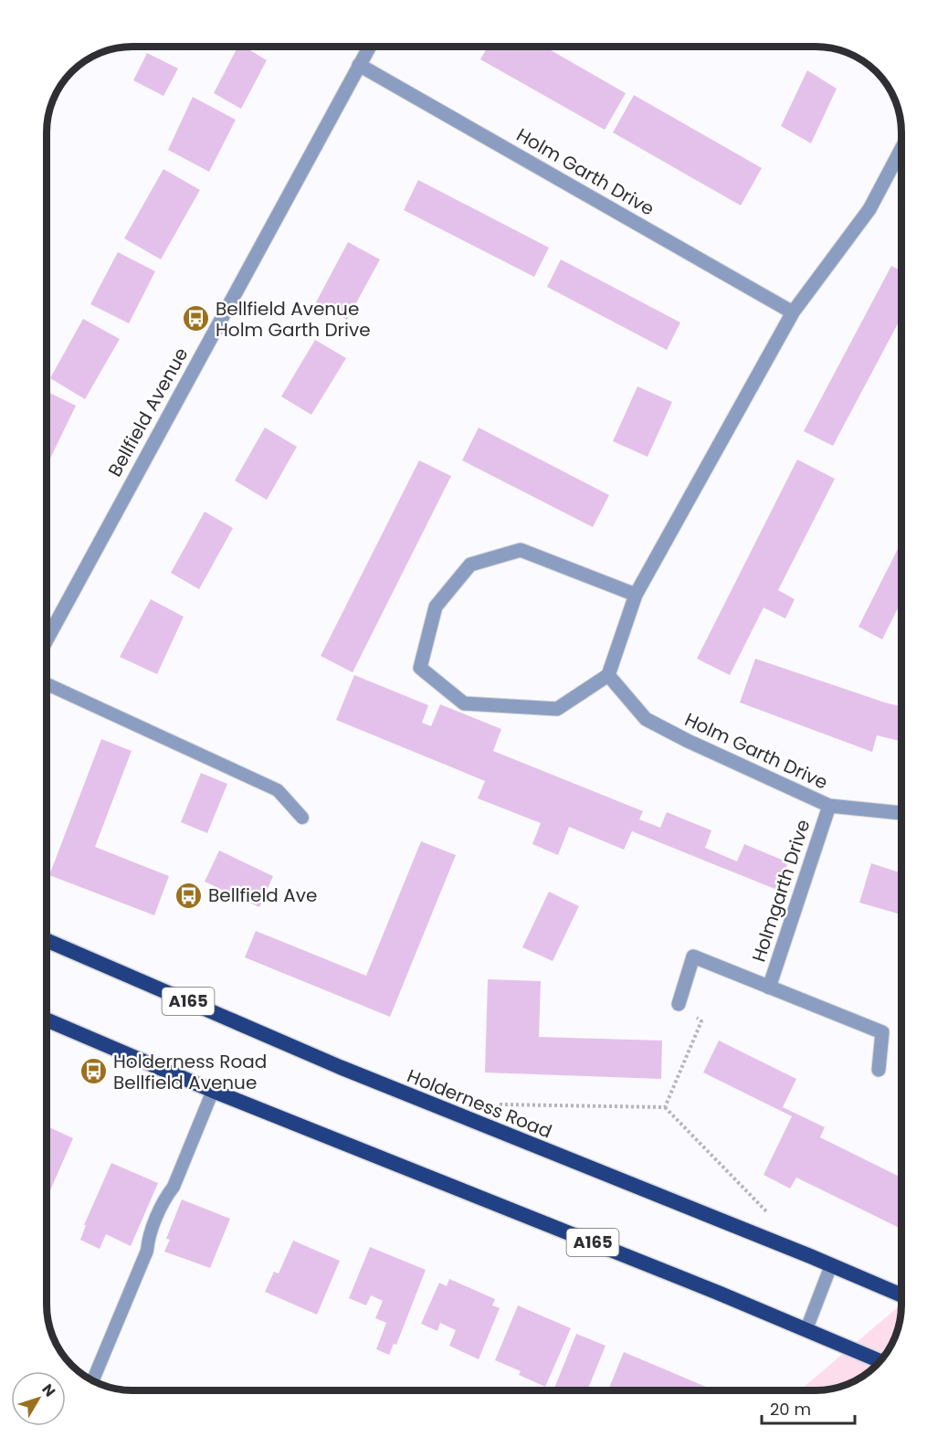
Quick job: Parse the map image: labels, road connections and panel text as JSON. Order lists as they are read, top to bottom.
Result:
{
  "streets": {
    "highway": ["A165", "Holderness Road"],
    "street": ["Holm Garth Drive", "Bellfield Avenue", "Holmgarth Drive"]
  },
  "crossings": [
    ["Holm Garth Drive", "Bellfield Avenue"],
    ["Holm Garth Drive", "Holmgarth Drive"]
  ],
  "places": {
    "bus stop": ["Bellfield Avenue Holm Garth Drive", "Bellfield Ave", "Holderness Road Bellfield Avenue"]
  },
  "scale_bar": "20 m",
  "north": "top right"
}
